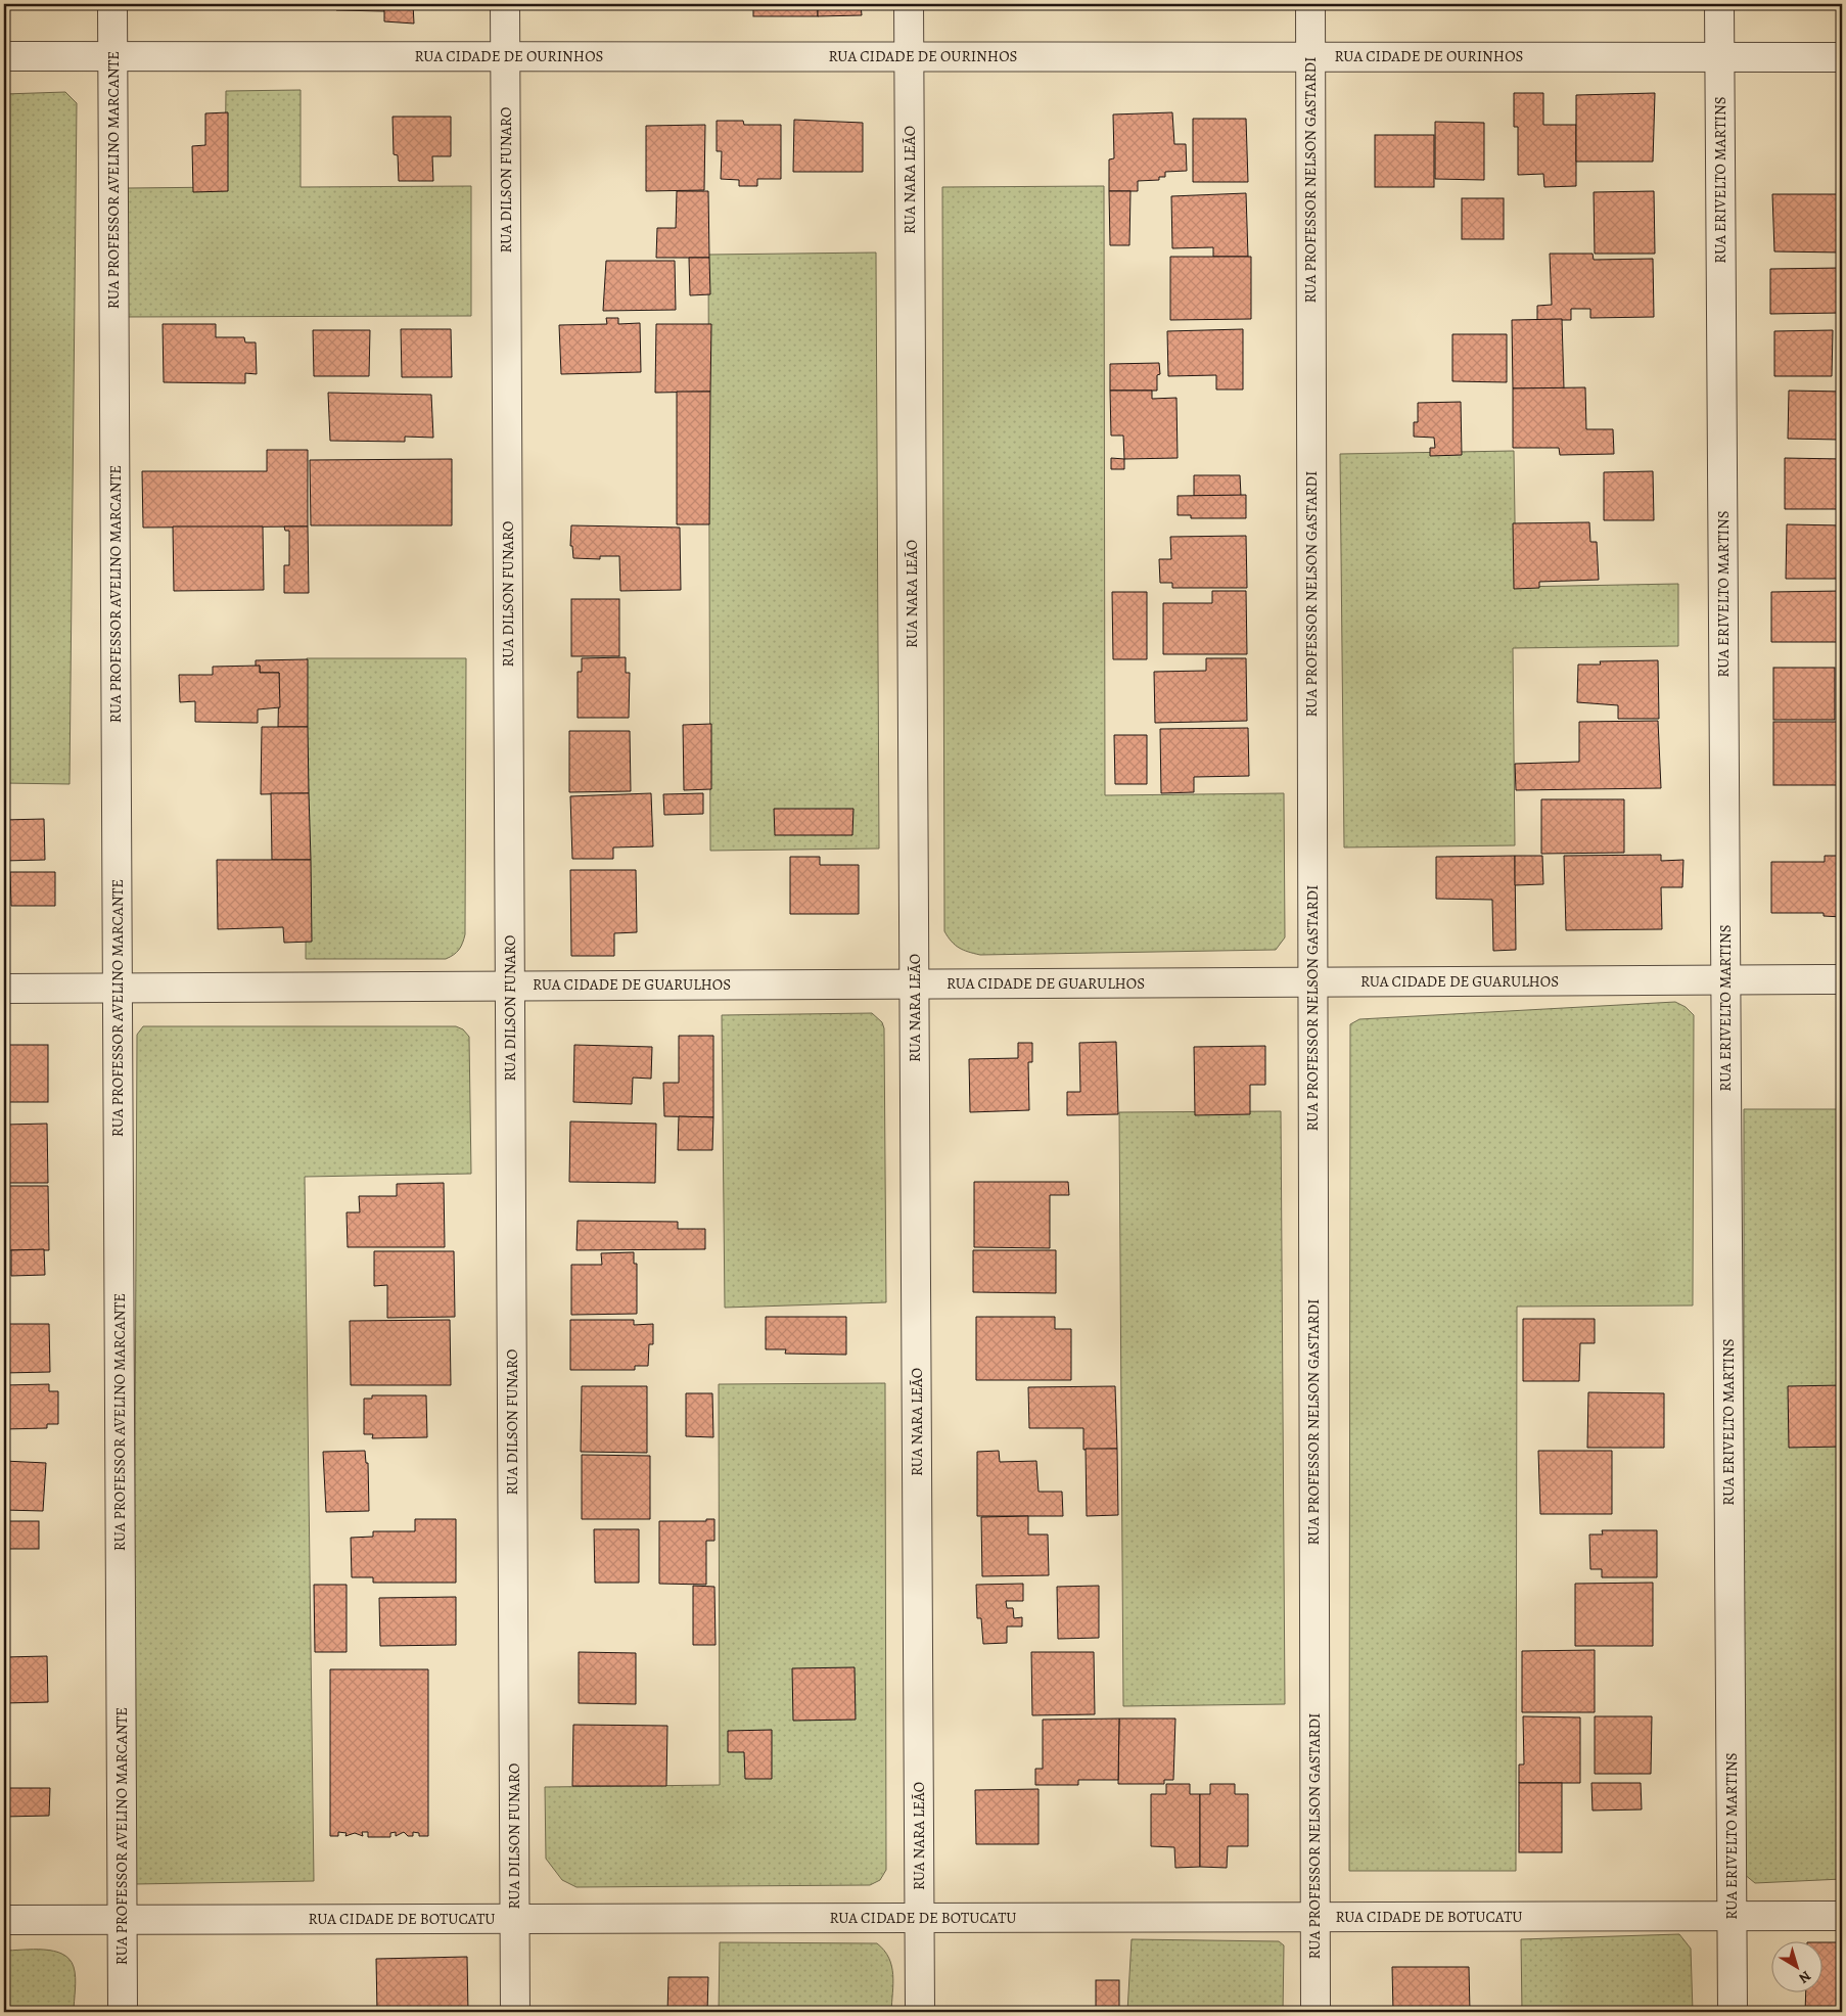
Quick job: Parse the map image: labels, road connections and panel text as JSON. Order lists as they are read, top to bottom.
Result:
{
  "streets": {
    "street": [
      "RUA CIDADE DE OURINHOS",
      "RUA PROFESSOR AVELINO MARCANTE",
      "RUA DILSON FUNARO",
      "RUA NARA LEÃO",
      "RUA PROFESSOR NELSON GASTARDI",
      "RUA ERIVELTO MARTINS",
      "RUA CIDADE DE GUARULHOS",
      "RUA CIDADE DE BOTUCATU"
    ]
  },
  "crossings": [
    ["RUA CIDADE DE OURINHOS", "RUA PROFESSOR AVELINO MARCANTE"],
    ["RUA CIDADE DE OURINHOS", "RUA DILSON FUNARO"],
    ["RUA CIDADE DE OURINHOS", "RUA NARA LEÃO"],
    ["RUA CIDADE DE OURINHOS", "RUA PROFESSOR NELSON GASTARDI"],
    ["RUA CIDADE DE OURINHOS", "RUA ERIVELTO MARTINS"],
    ["RUA PROFESSOR AVELINO MARCANTE", "RUA CIDADE DE GUARULHOS"],
    ["RUA PROFESSOR AVELINO MARCANTE", "RUA CIDADE DE BOTUCATU"],
    ["RUA DILSON FUNARO", "RUA CIDADE DE GUARULHOS"],
    ["RUA DILSON FUNARO", "RUA CIDADE DE BOTUCATU"],
    ["RUA NARA LEÃO", "RUA CIDADE DE GUARULHOS"],
    ["RUA NARA LEÃO", "RUA CIDADE DE BOTUCATU"],
    ["RUA PROFESSOR NELSON GASTARDI", "RUA CIDADE DE GUARULHOS"],
    ["RUA PROFESSOR NELSON GASTARDI", "RUA CIDADE DE BOTUCATU"],
    ["RUA ERIVELTO MARTINS", "RUA CIDADE DE GUARULHOS"],
    ["RUA ERIVELTO MARTINS", "RUA CIDADE DE BOTUCATU"]
  ],
  "north": "bottom right"
}
